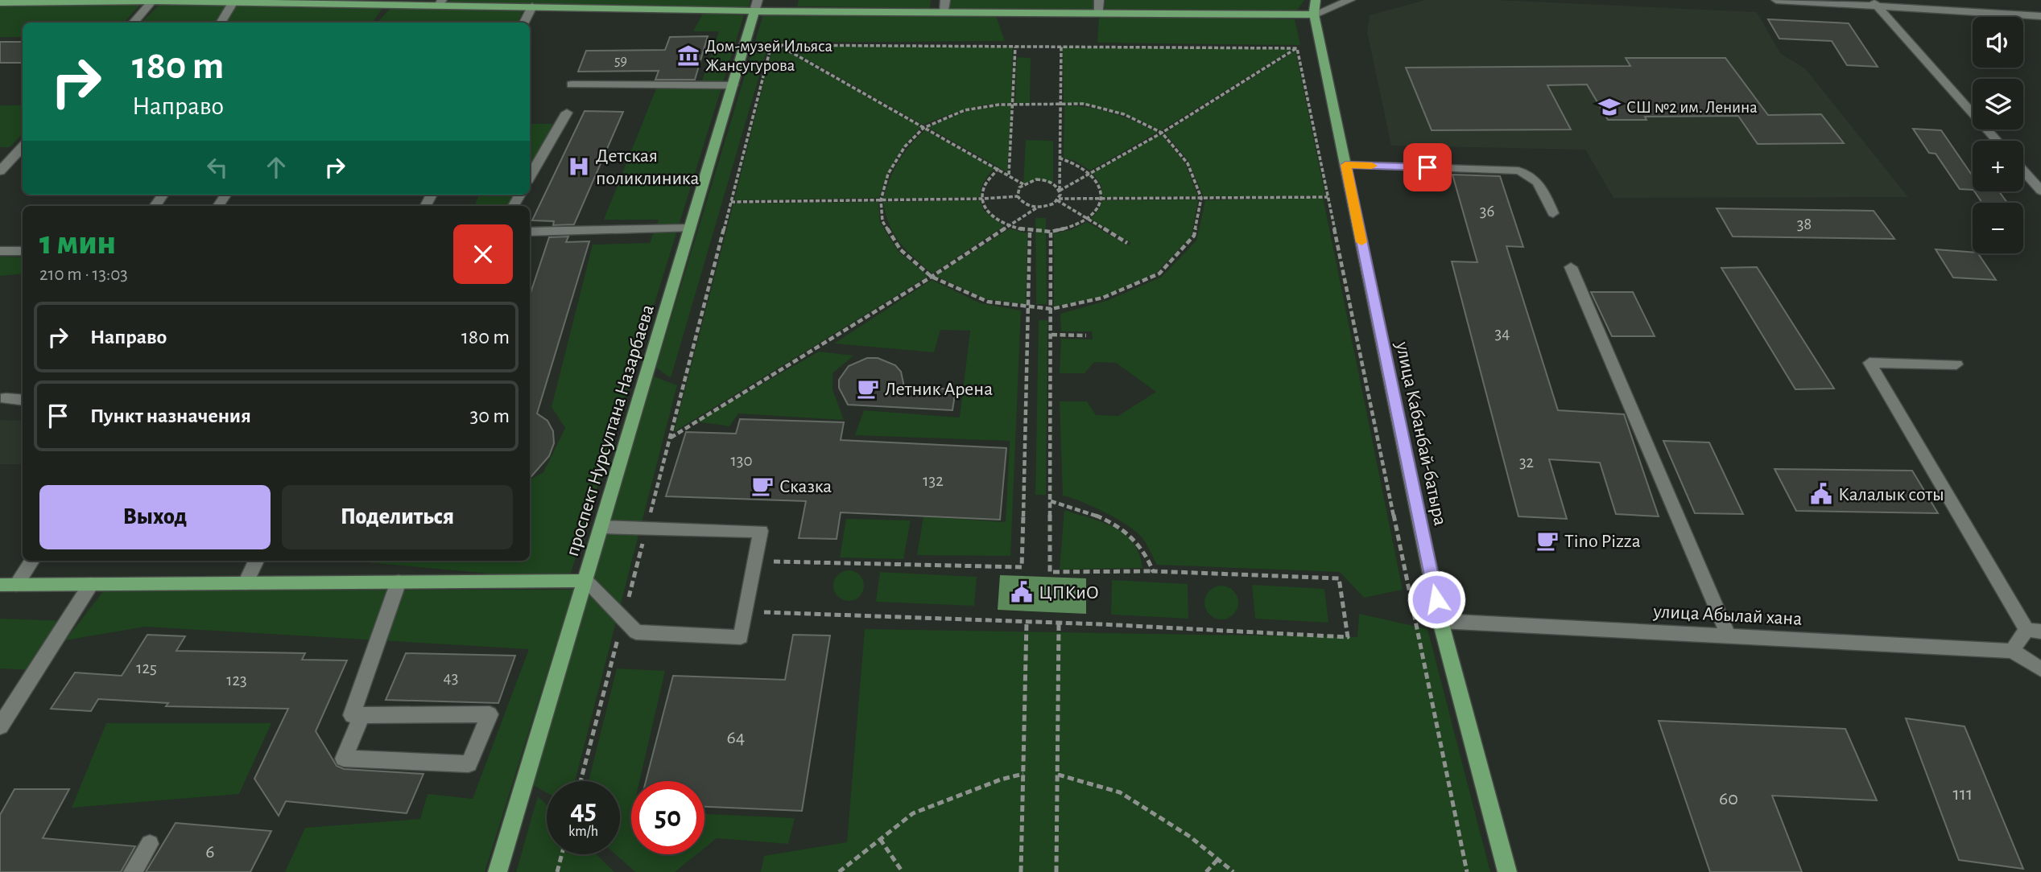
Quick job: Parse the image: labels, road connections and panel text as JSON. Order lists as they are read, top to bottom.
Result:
{
  "streets": {
    "main road": ["проспект Нурсултана Назарбаева", "улица Кабанбай-батыра"],
    "street": ["улица Абылай хана"]
  },
  "crossings": [
    ["улица Кабанбай-батыра", "улица Абылай хана"]
  ],
  "places": {
    "museum": ["Дом-музей Ильяса Жансугурова"],
    "school or university": ["СШ №2 им. Ленина"],
    "hospital": ["Детская поликлиника"],
    "cafe": ["Летник Арена", "Сказка", "Tino Pizza"],
    "public building": ["Калалык соты", "ЦПКиО"]
  },
  "house_numbers": [
    "59",
    "36",
    "38",
    "34",
    "130",
    "32",
    "132",
    "125",
    "43",
    "123",
    "64",
    "111",
    "60",
    "6"
  ],
  "page": {
    "map_buttons": ["+", "−"],
    "turn": ["180 m", "Направо"],
    "heading": ["1 мин", "210 m · 13:03"],
    "list": [
      {
        "name": "Направо",
        "value": "180 m"
      },
      {
        "name": "Пункт назначения",
        "value": "30 m"
      }
    ],
    "buttons": ["Выход", "Поделиться"],
    "speed": "45 km/h",
    "limit": "50"
  }
}
